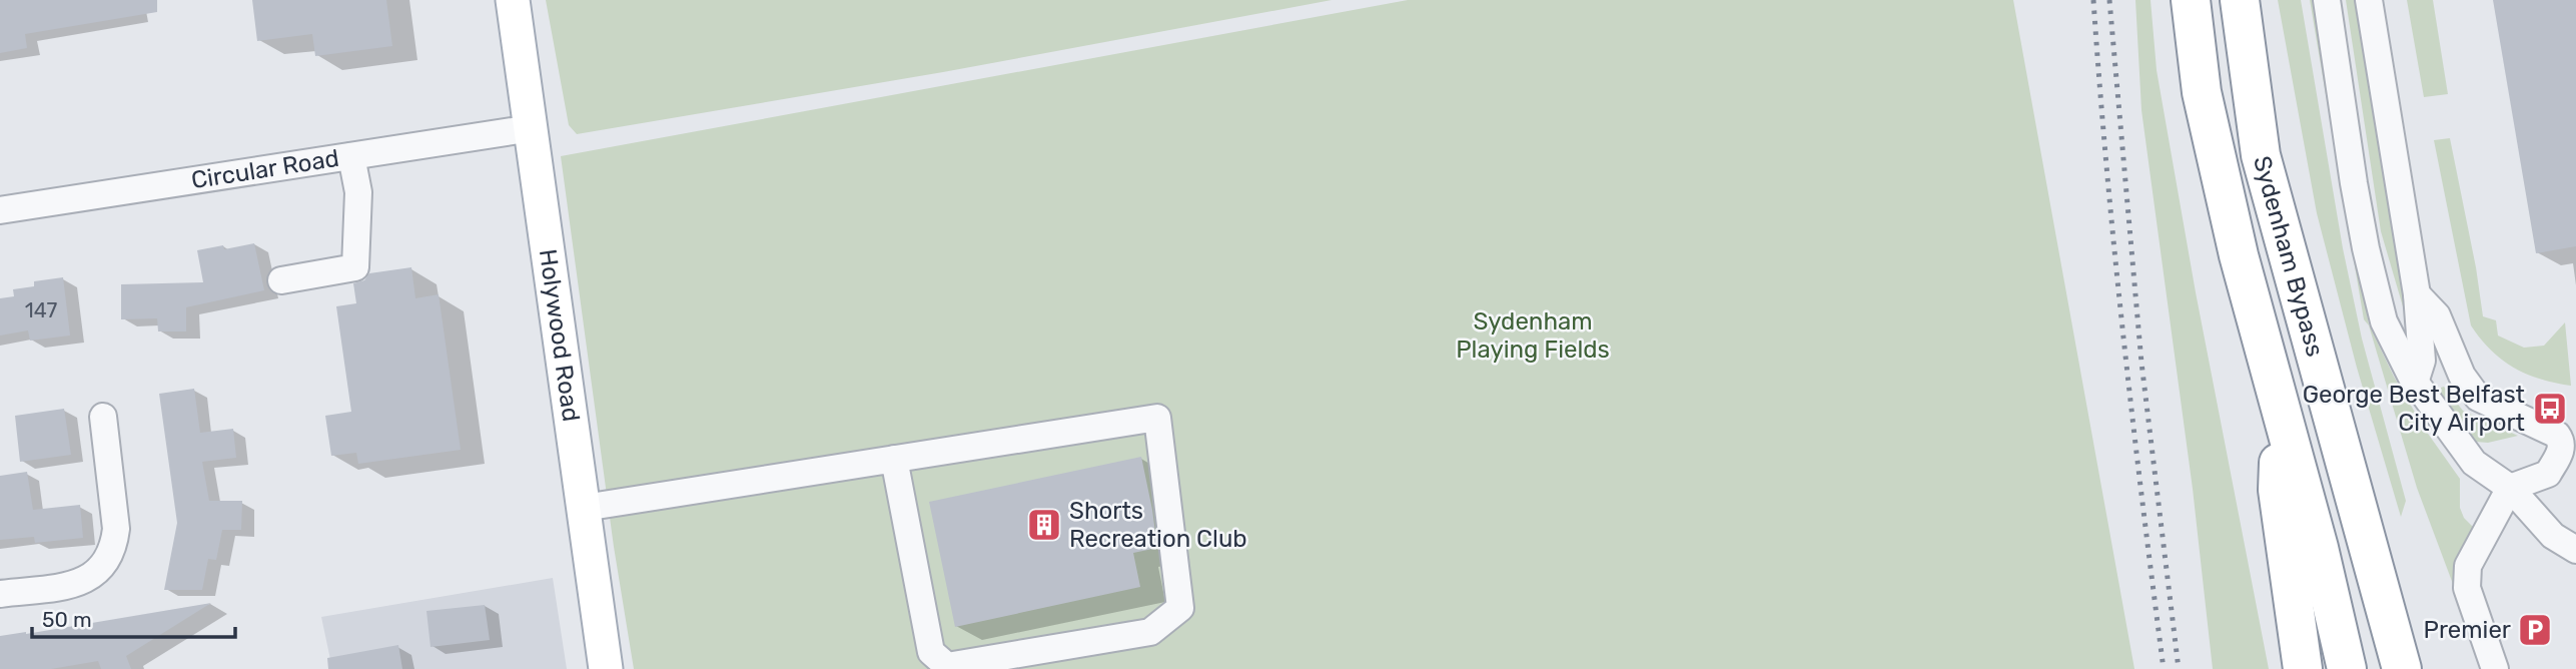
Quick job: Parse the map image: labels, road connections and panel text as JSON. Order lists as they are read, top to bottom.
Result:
{
  "streets": {
    "highway": ["Sydenham Bypass"],
    "main road": ["Holywood Road"],
    "street": ["Circular Road"]
  },
  "crossings": [
    ["Circular Road", "Holywood Road"]
  ],
  "parks": ["Sydenham Playing Fields"],
  "places": {
    "bus stop": ["George Best Belfast City Airport"],
    "building": ["Shorts Recreation Club"],
    "parking": ["Premier"]
  },
  "house_numbers": ["147"],
  "scale_bar": "50 m"
}
